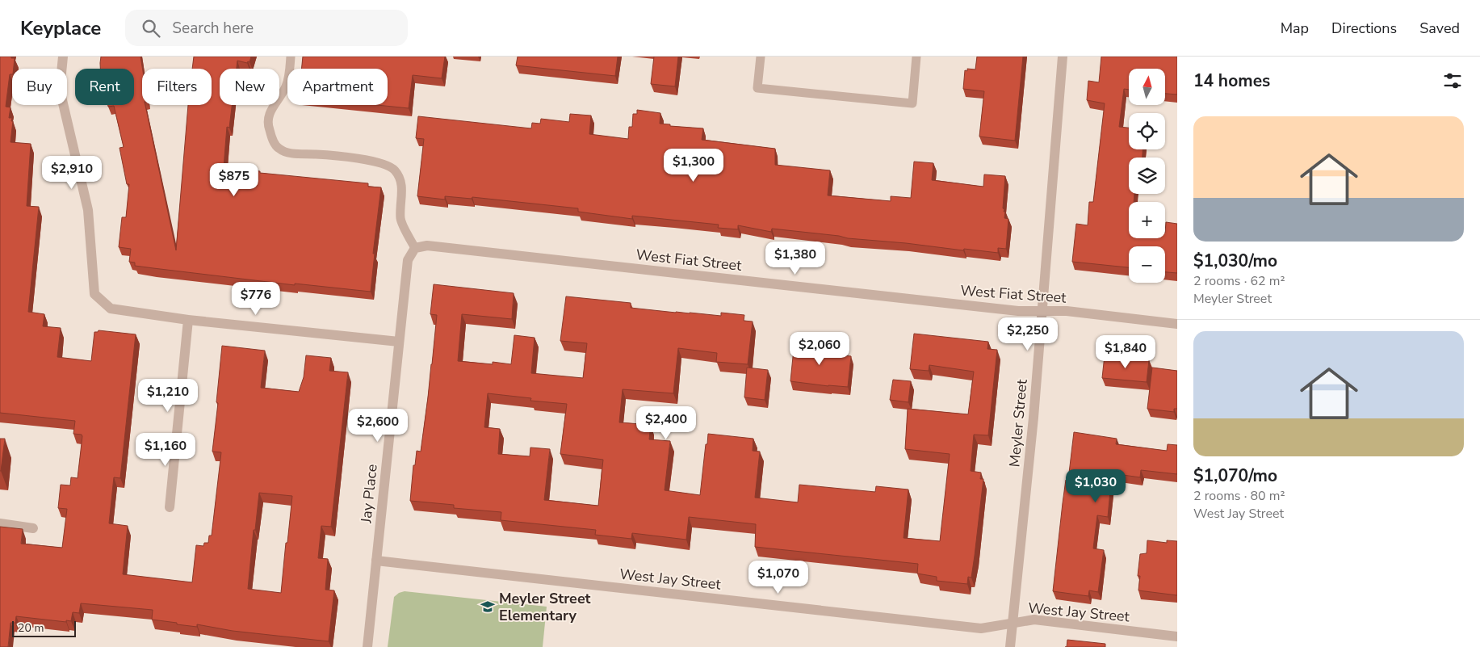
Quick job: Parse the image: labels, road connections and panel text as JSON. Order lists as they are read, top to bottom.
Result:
{
  "streets": {
    "street": [
      "West Fiat Street",
      "Meyler Street",
      "Jay Place",
      "West Jay Street"
    ]
  },
  "crossings": [
    ["West Fiat Street", "Meyler Street"],
    ["West Fiat Street", "Jay Place"],
    ["Meyler Street", "West Jay Street"],
    ["Jay Place", "West Jay Street"]
  ],
  "places": {
    "school or university": ["Meyler Street Elementary"]
  },
  "scale_bar": "20 m",
  "north": "top",
  "page": {
    "header": "Keyplace",
    "search": "Search here",
    "nav": ["Map", "Directions", "Saved"],
    "heading": "14 homes",
    "map_buttons": ["+", "−"],
    "chip": [
      "Buy",
      "Rent",
      "Filters",
      "New",
      "Apartment"
    ],
    "list": [
      {
        "name": "$1,030/mo",
        "note": "2 rooms · 62 m² · Meyler Street"
      },
      {
        "name": "$1,070/mo",
        "note": "2 rooms · 80 m² · West Jay Street"
      }
    ],
    "price": [
      "$1,300",
      "$2,910",
      "$875",
      "$1,380",
      "$776",
      "$2,250",
      "$2,060",
      "$1,840",
      "$1,210",
      "$2,400",
      "$2,600",
      "$1,160",
      "$1,030",
      "$1,070"
    ],
    "scale": "20 m"
  }
}
